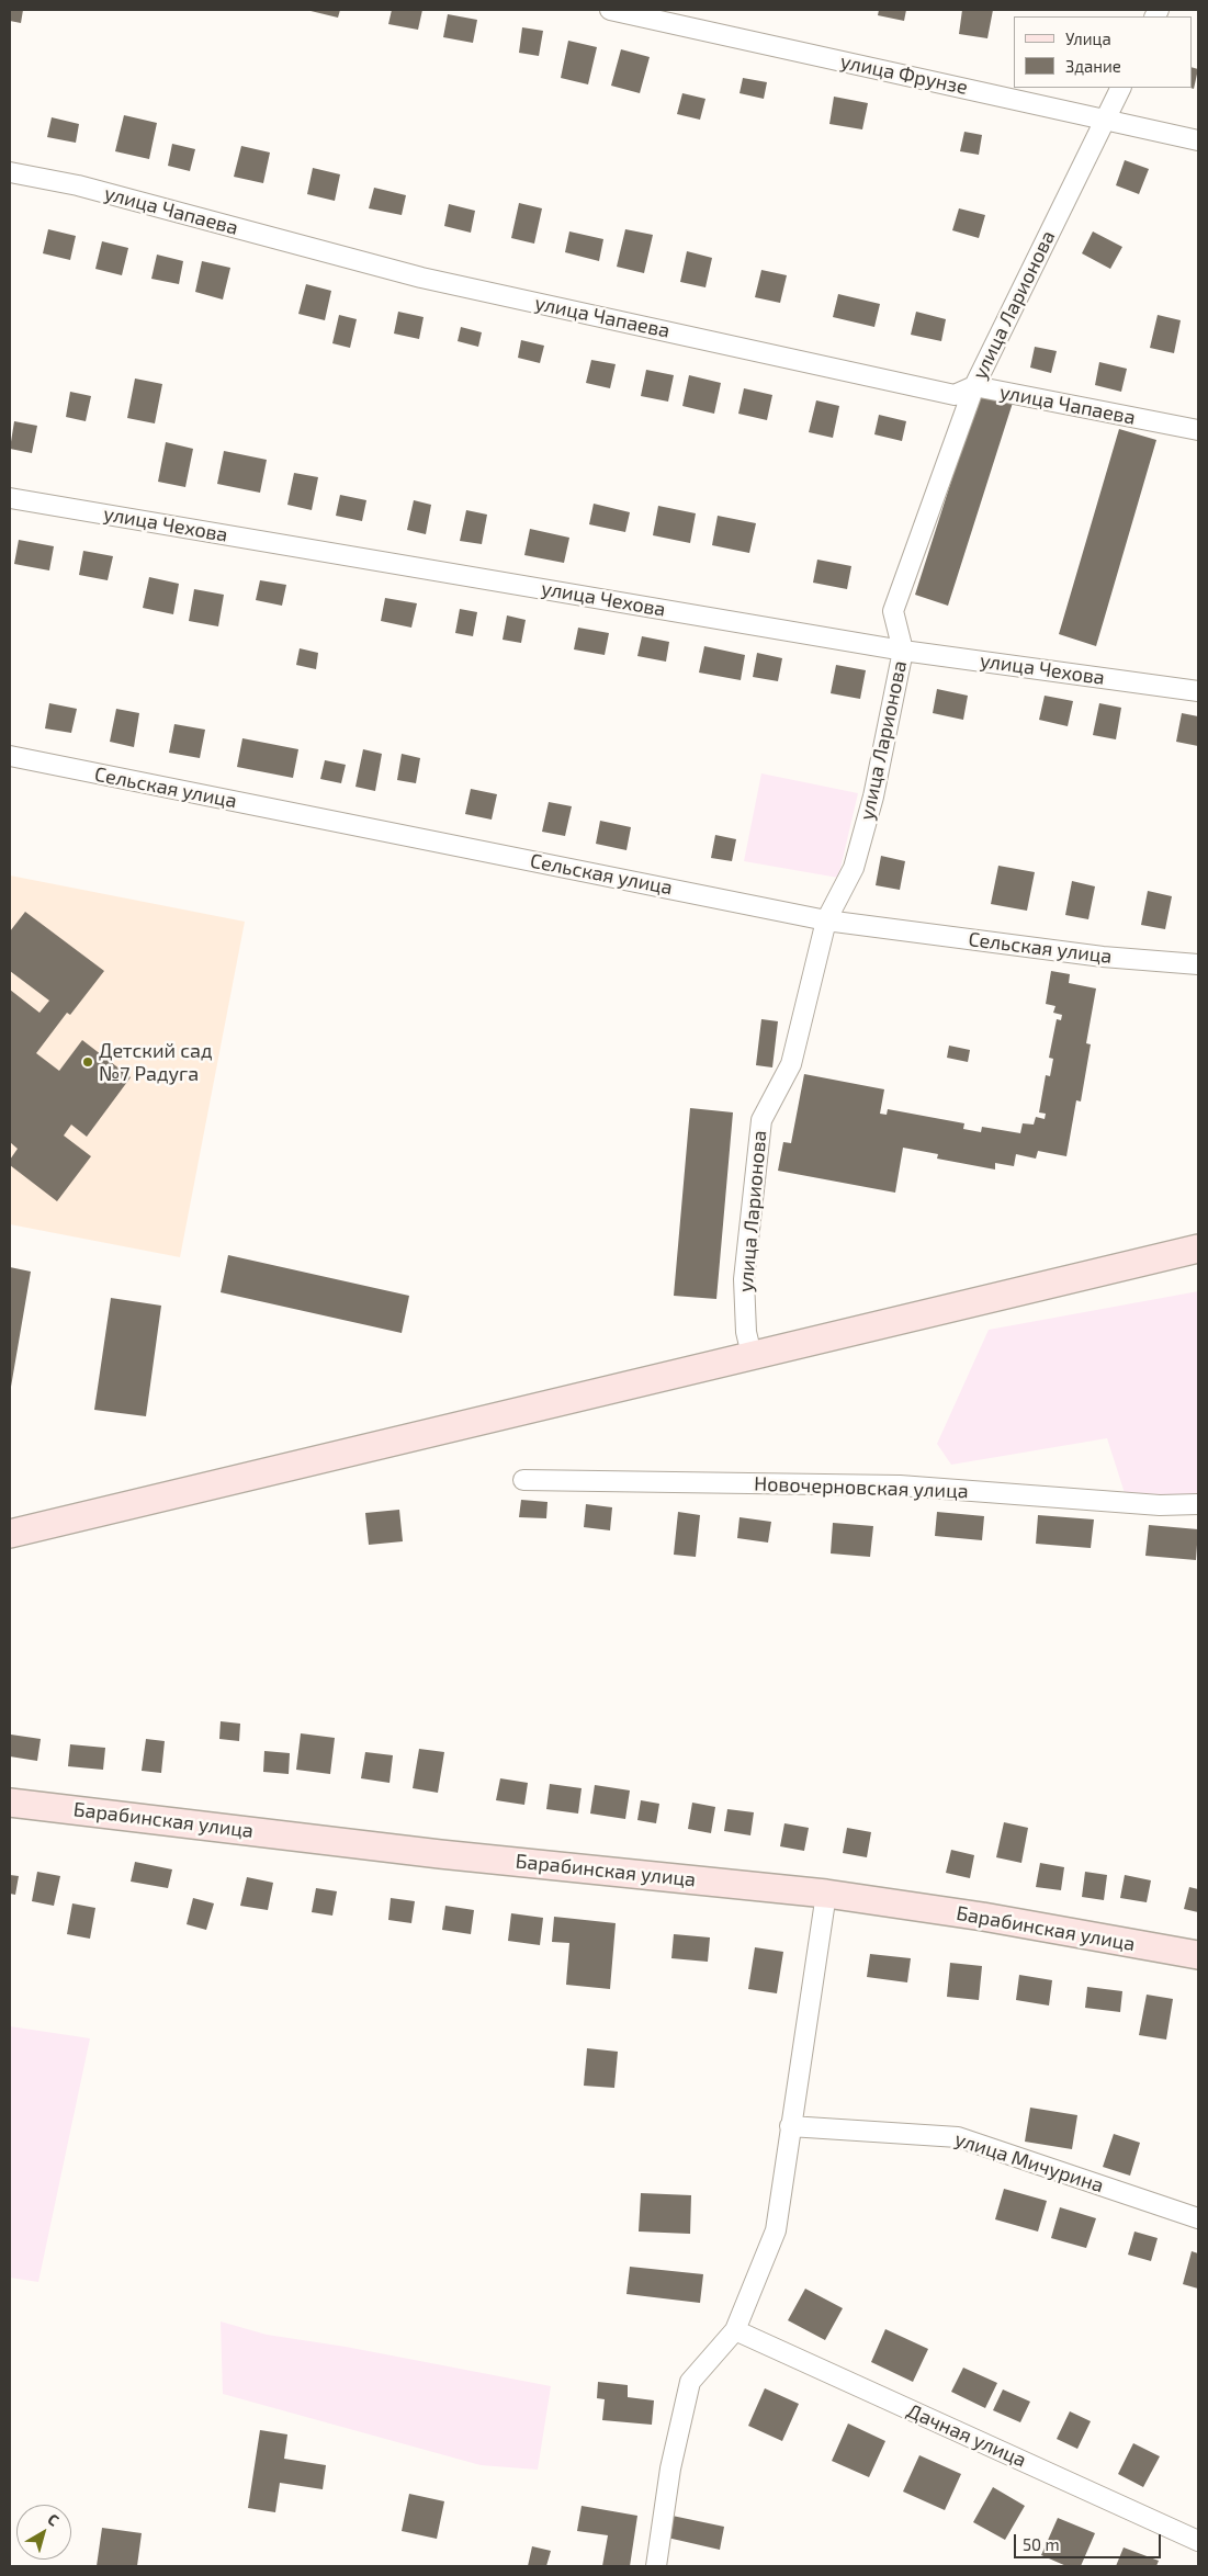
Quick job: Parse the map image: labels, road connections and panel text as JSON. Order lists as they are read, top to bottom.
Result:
{
  "streets": {
    "main road": ["Барабинская улица"],
    "street": [
      "улица Фрунзе",
      "улица Чапаева",
      "улица Ларионова",
      "улица Чехова",
      "Сельская улица",
      "Новочерновская улица",
      "улица Мичурина",
      "Дачная улица"
    ]
  },
  "crossings": [
    ["улица Фрунзе", "улица Ларионова"],
    ["улица Чапаева", "улица Ларионова"],
    ["улица Ларионова", "улица Чехова"],
    ["улица Ларионова", "Сельская улица"]
  ],
  "places": ["Детский сад №7 Радуга"],
  "legend": ["Улица", "Здание"],
  "scale_bar": "50 m",
  "north": "top right"
}
